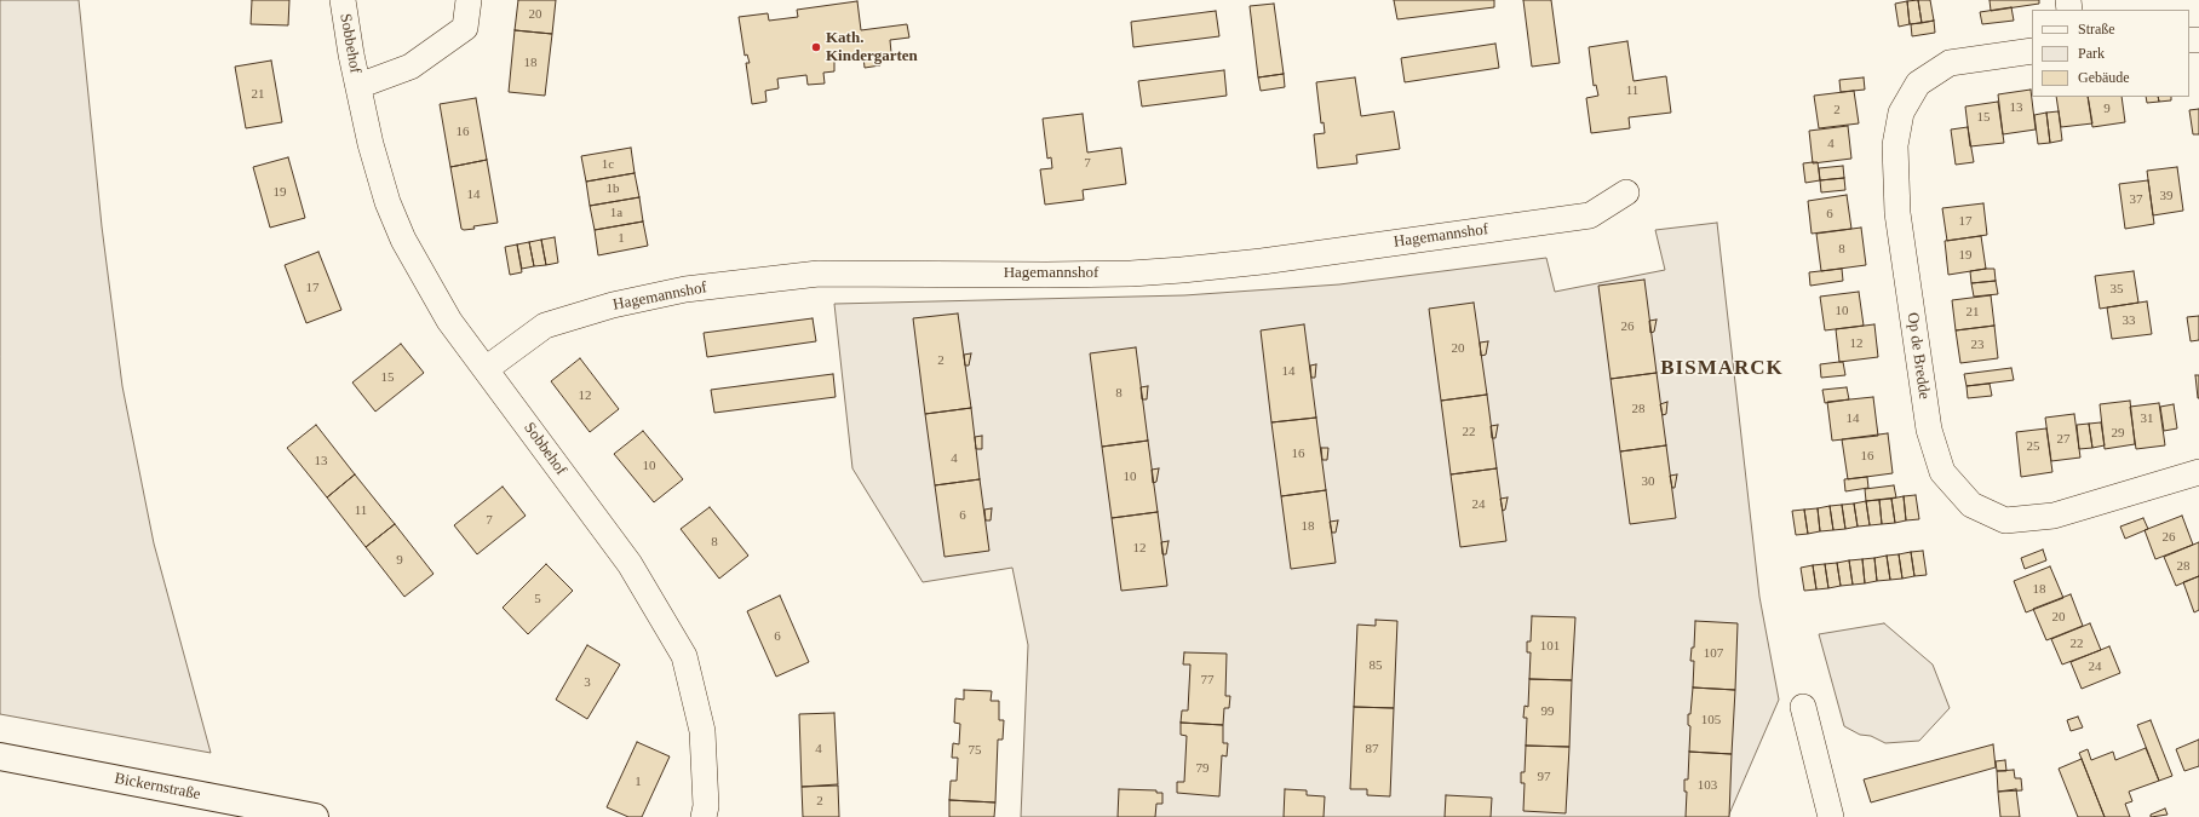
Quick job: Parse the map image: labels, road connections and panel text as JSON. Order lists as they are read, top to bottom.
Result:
{
  "streets": {
    "street": [
      "Sobbehof",
      "Hagemannshof",
      "Op de Bredde",
      "Bickernstraße"
    ]
  },
  "crossings": [
    ["Sobbehof", "Hagemannshof"]
  ],
  "districts": ["BISMARCK"],
  "places": ["Kath. Kindergarten"],
  "house_numbers": [
    "20",
    "18",
    "11",
    "21",
    "13",
    "9",
    "2",
    "15",
    "16",
    "4",
    "7",
    "1c",
    "1b",
    "19",
    "14",
    "39",
    "37",
    "1a",
    "6",
    "17",
    "1",
    "8",
    "19",
    "17",
    "35",
    "10",
    "21",
    "33",
    "26",
    "12",
    "23",
    "20",
    "2",
    "14",
    "15",
    "8",
    "12",
    "28",
    "14",
    "31",
    "22",
    "29",
    "27",
    "25",
    "16",
    "16",
    "4",
    "13",
    "10",
    "10",
    "30",
    "24",
    "11",
    "6",
    "7",
    "18",
    "26",
    "8",
    "12",
    "9",
    "28",
    "18",
    "5",
    "20",
    "6",
    "22",
    "101",
    "107",
    "85",
    "24",
    "77",
    "3",
    "99",
    "105",
    "4",
    "87",
    "75",
    "79",
    "97",
    "1",
    "103",
    "2"
  ],
  "legend": ["Straße", "Park", "Gebäude"]
}
